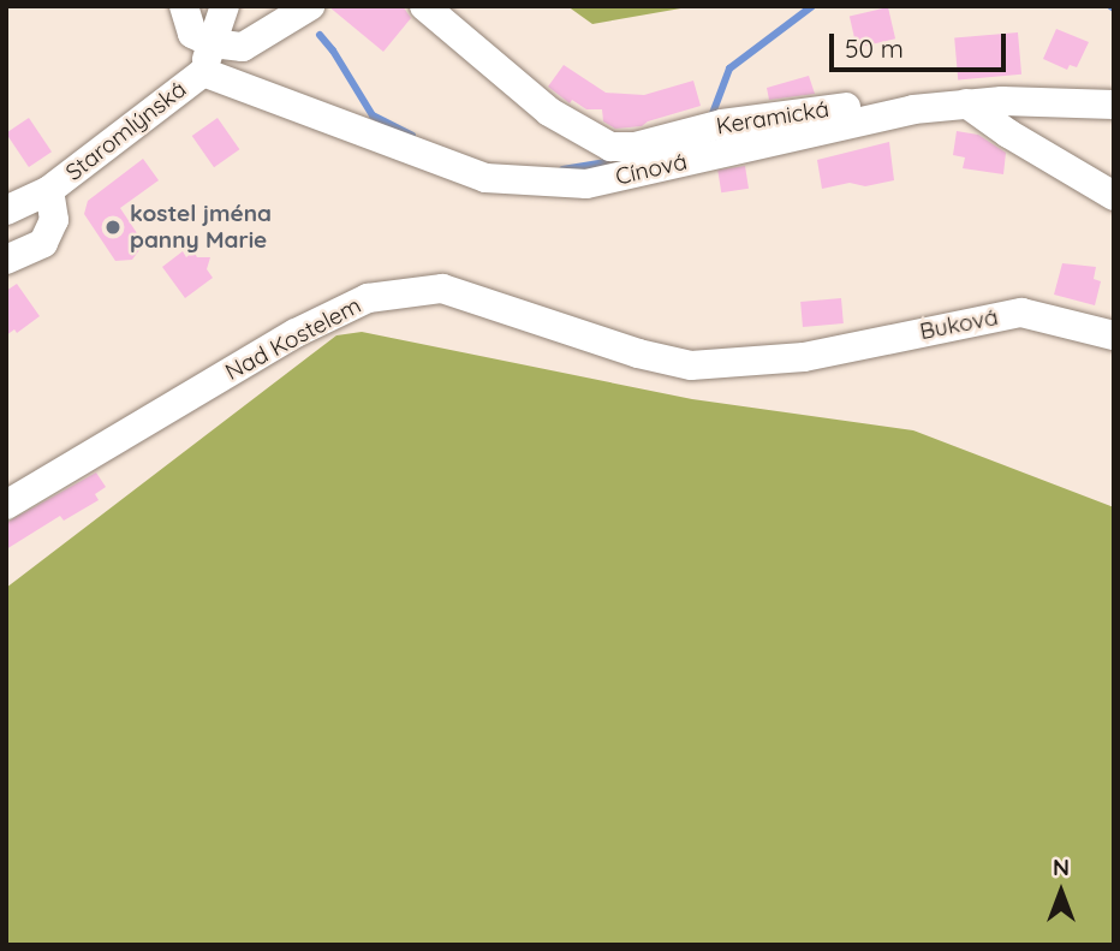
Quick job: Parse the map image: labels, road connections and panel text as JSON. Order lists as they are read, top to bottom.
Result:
{
  "streets": {
    "street": [
      "Keramická",
      "Staromlýnská",
      "Cínová",
      "Buková",
      "Nad Kostelem"
    ]
  },
  "crossings": [
    ["Keramická", "Cínová"],
    ["Staromlýnská", "Cínová"],
    ["Buková", "Nad Kostelem"]
  ],
  "places": ["kostel jména panny Marie"],
  "scale_bar": "50 m",
  "north": "top"
}
